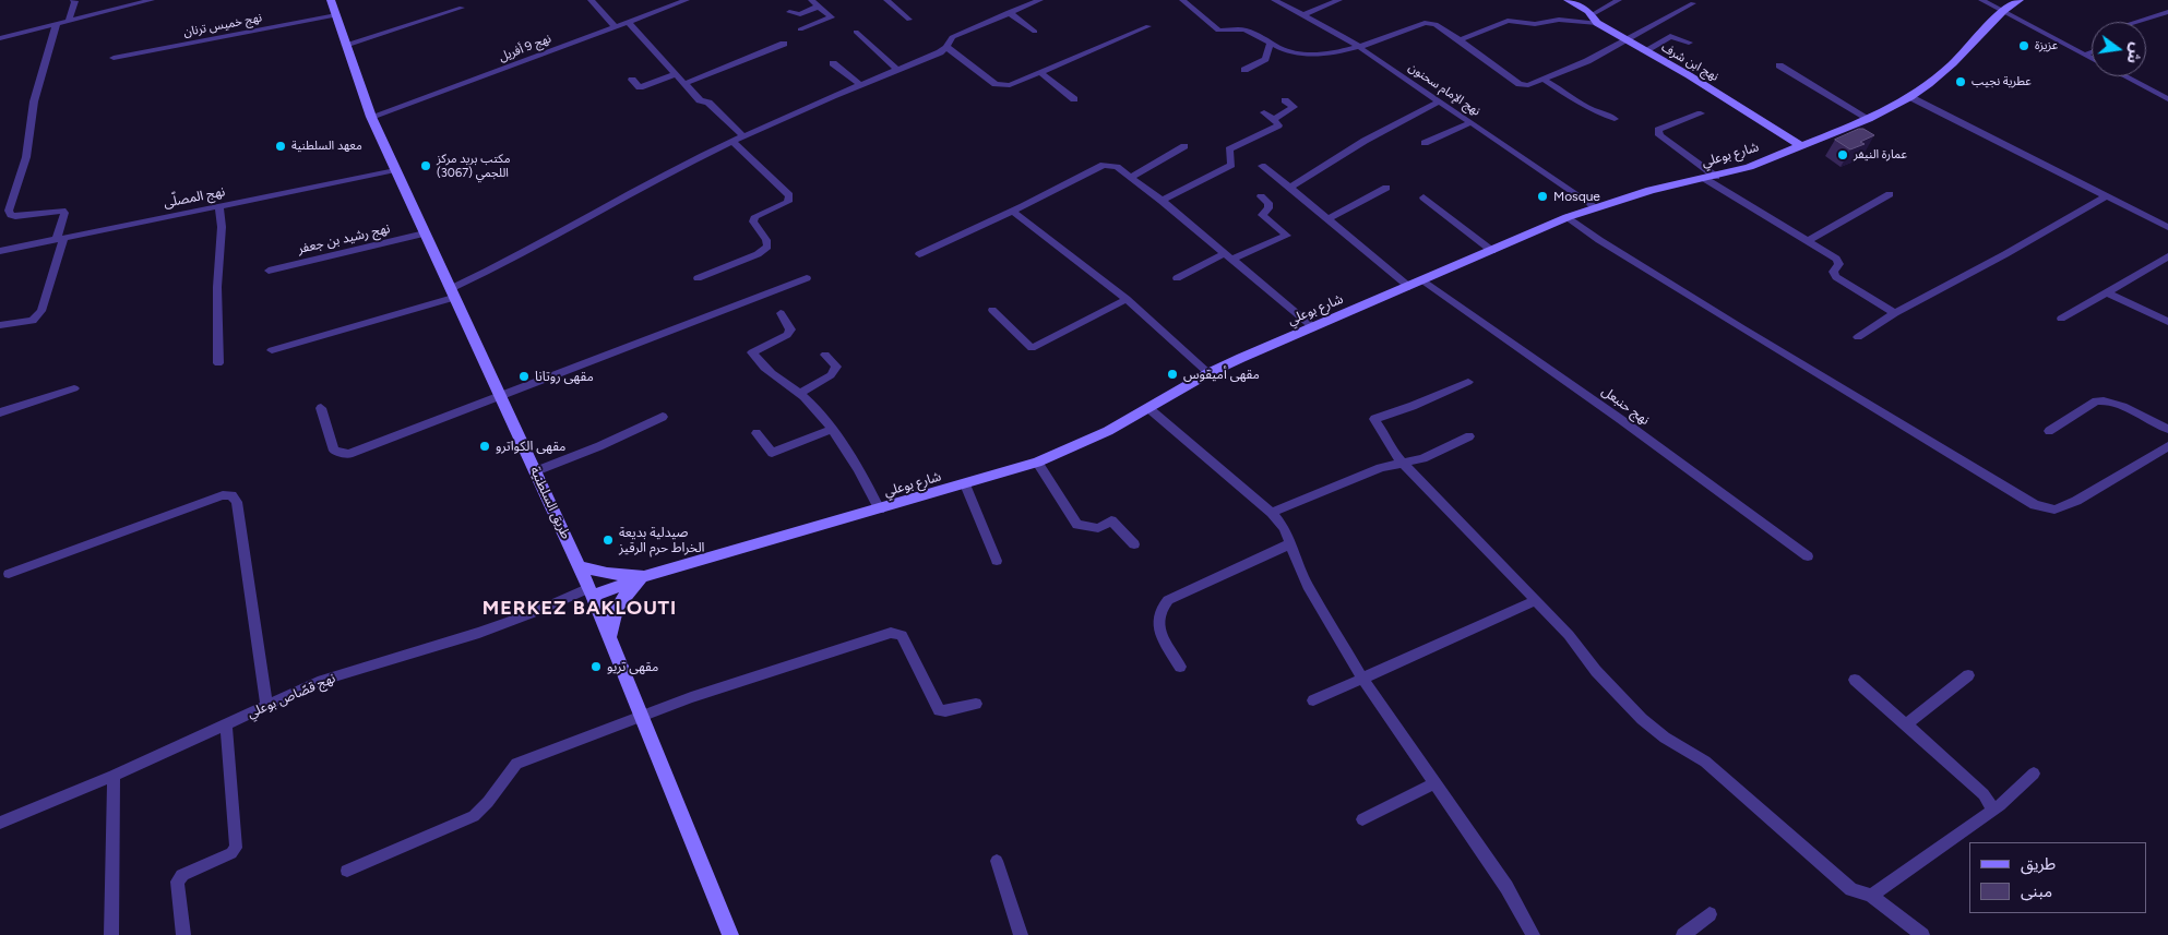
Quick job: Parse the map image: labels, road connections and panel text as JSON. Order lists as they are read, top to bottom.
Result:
{
  "streets": {
    "street": [
      "نهج خميس ترنان",
      "نهج 9 أفريل",
      "نهج ابن شرف",
      "نهج الإمام سحنون",
      "شارع بوعلي",
      "نهج المصلّى",
      "نهج رشيد بن جعفر",
      "نهج حنبعل",
      "طريق السلطنية",
      "نهج قصّاص بوعلي"
    ]
  },
  "crossings": [
    ["نهج خميس ترنان", "طريق السلطنية"],
    ["نهج 9 أفريل", "طريق السلطنية"],
    ["نهج ابن شرف", "شارع بوعلي"],
    ["نهج الإمام سحنون", "شارع بوعلي"],
    ["شارع بوعلي", "نهج حنبعل"],
    ["شارع بوعلي", "طريق السلطنية"],
    ["شارع بوعلي", "نهج قصّاص بوعلي"],
    ["نهج المصلّى", "طريق السلطنية"],
    ["نهج رشيد بن جعفر", "طريق السلطنية"],
    ["طريق السلطنية", "نهج قصّاص بوعلي"]
  ],
  "districts": ["MERKEZ BAKLOUTI"],
  "places": [
    "عزيزة",
    "عطرية نجيب",
    "معهد السلطنية",
    "عمارة النيفر",
    "مكتب بريد مركز اللجمي (3067)",
    "Mosque",
    "مقهى أميقوس",
    "مقهى روتانا",
    "مقهى الكواترو",
    "صيدلية بديعة الخراط حرم الرقيز",
    "مقهى تريو"
  ],
  "legend": ["طريق", "مبنى"],
  "north": "right"
}
